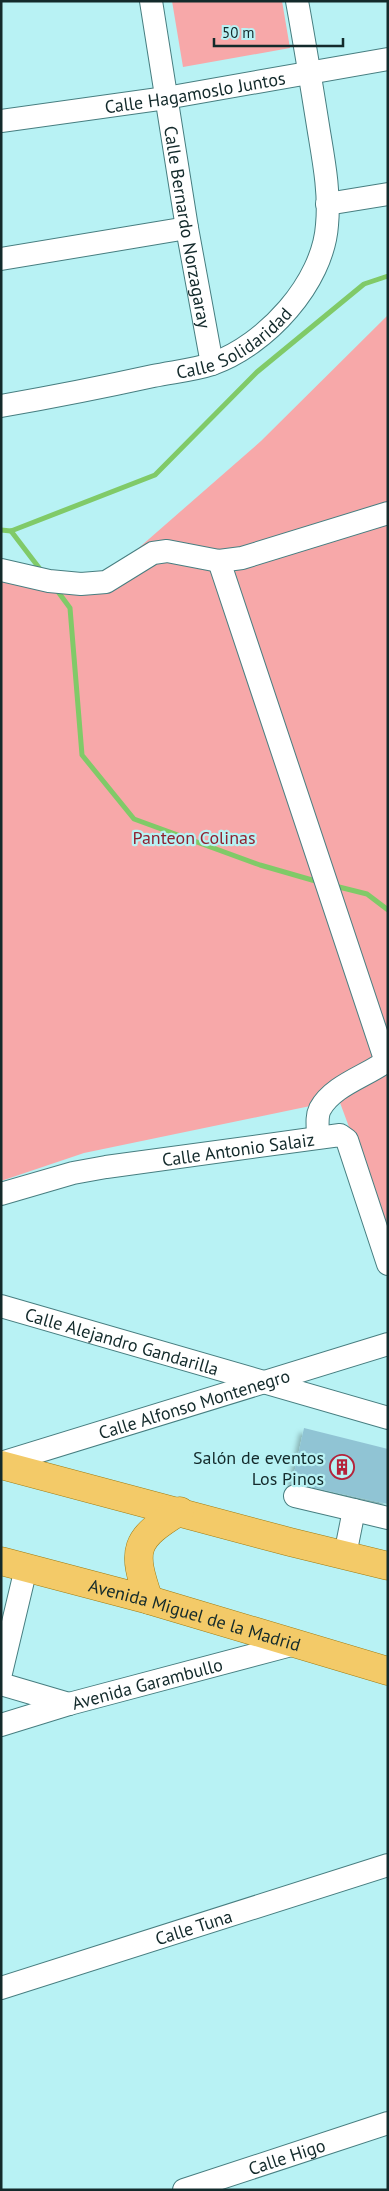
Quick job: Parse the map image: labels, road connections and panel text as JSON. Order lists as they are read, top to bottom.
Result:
{
  "streets": {
    "main road": ["Avenida Miguel de la Madrid"],
    "street": [
      "Calle Hagamoslo Juntos",
      "Calle Bernardo Norzagaray",
      "Calle Solidaridad",
      "Calle Antonio Salaiz",
      "Calle Alejandro Gandarilla",
      "Calle Alfonso Montenegro",
      "Avenida Garambullo",
      "Calle Tuna",
      "Calle Higo"
    ]
  },
  "crossings": [
    ["Calle Hagamoslo Juntos", "Calle Bernardo Norzagaray"],
    ["Calle Hagamoslo Juntos", "Calle Solidaridad"],
    ["Calle Bernardo Norzagaray", "Calle Solidaridad"],
    ["Calle Alejandro Gandarilla", "Calle Alfonso Montenegro"],
    ["Avenida Miguel de la Madrid", "Avenida Garambullo"]
  ],
  "parks": ["Panteon Colinas"],
  "places": {
    "building": ["Salón de eventos Los Pinos"]
  },
  "scale_bar": "50 m"
}
